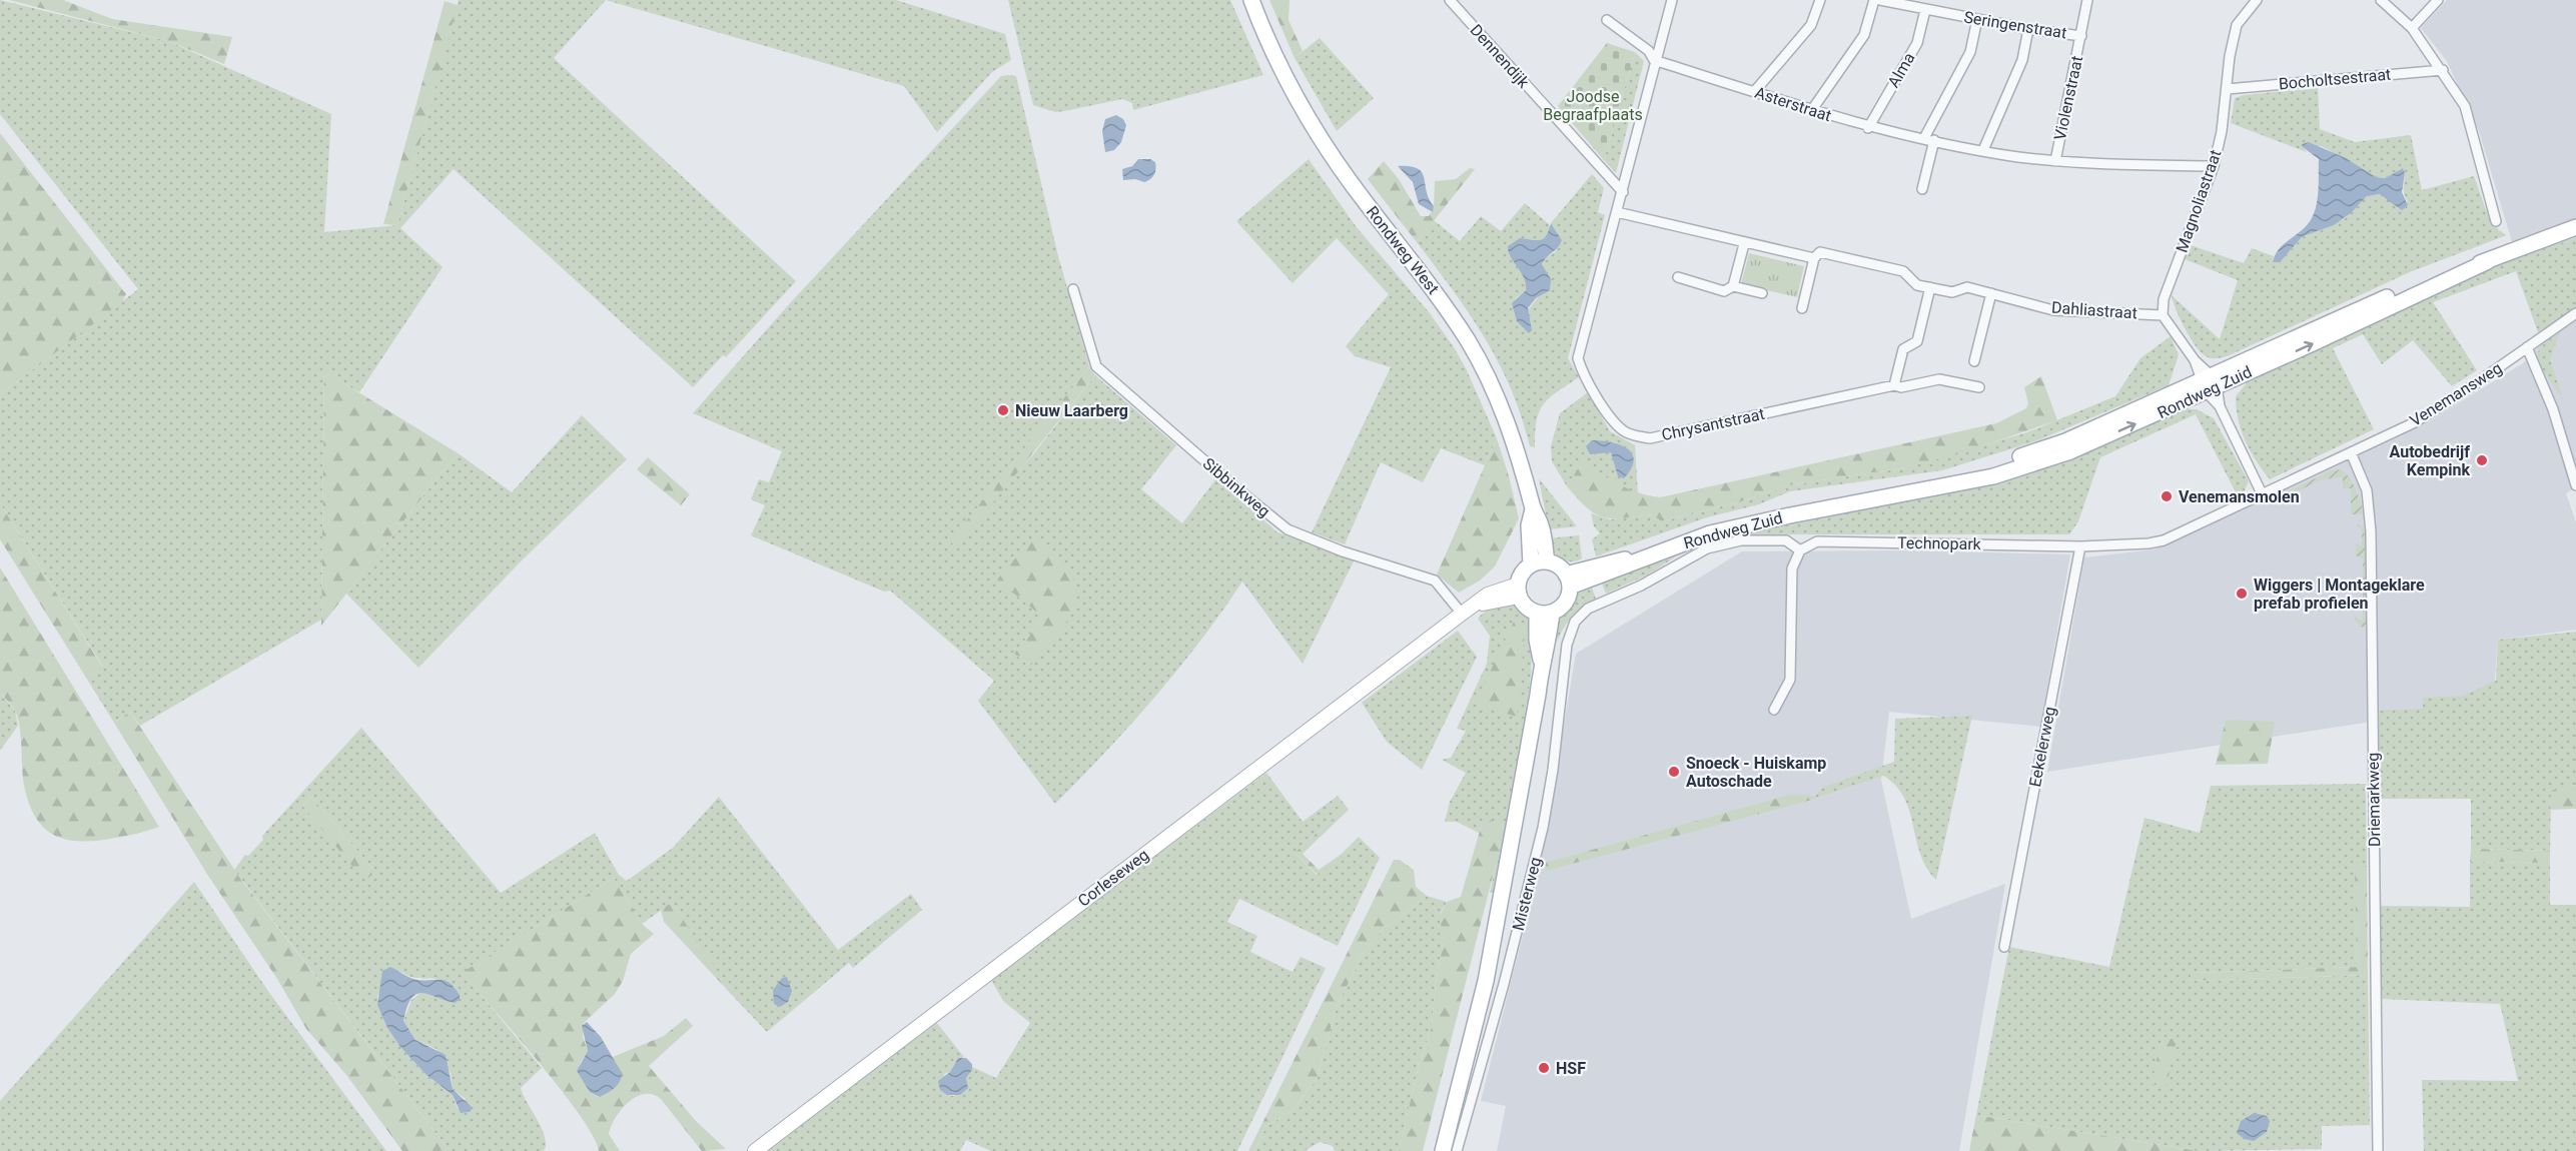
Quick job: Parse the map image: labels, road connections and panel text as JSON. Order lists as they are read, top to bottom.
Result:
{
  "streets": {
    "main road": [
      "Rondweg West",
      "Rondweg Zuid",
      "Corleseweg",
      "Misterweg"
    ],
    "street": [
      "Seringenstraat",
      "Dennendijk",
      "Alma",
      "Bocholtsestraat",
      "Violenstraat",
      "Asterstraat",
      "Magnoliastraat",
      "Dahliastraat",
      "Venemansweg",
      "Chrysantstraat",
      "Sibbinkweg",
      "Technopark",
      "Eekelerweg",
      "Driemarkweg"
    ]
  },
  "crossings": [
    ["Seringenstraat", "Alma"],
    ["Seringenstraat", "Violenstraat"],
    ["Alma", "Asterstraat"],
    ["Bocholtsestraat", "Magnoliastraat"],
    ["Violenstraat", "Asterstraat"],
    ["Asterstraat", "Magnoliastraat"],
    ["Magnoliastraat", "Dahliastraat"],
    ["Rondweg West", "Rondweg Zuid"],
    ["Rondweg West", "Corleseweg"],
    ["Rondweg West", "Misterweg"],
    ["Dahliastraat", "Chrysantstraat"],
    ["Rondweg Zuid", "Corleseweg"],
    ["Rondweg Zuid", "Misterweg"],
    ["Venemansweg", "Technopark"],
    ["Venemansweg", "Eekelerweg"],
    ["Venemansweg", "Driemarkweg"],
    ["Sibbinkweg", "Corleseweg"],
    ["Technopark", "Eekelerweg"],
    ["Technopark", "Misterweg"],
    ["Corleseweg", "Misterweg"]
  ],
  "parks": ["Joodse Begraafplaats"],
  "places": [
    "Nieuw Laarberg",
    "Autobedrijf Kempink",
    "Venemansmolen",
    "Wiggers | Montageklare prefab profielen",
    "Snoeck - Huiskamp Autoschade",
    "HSF"
  ]
}
